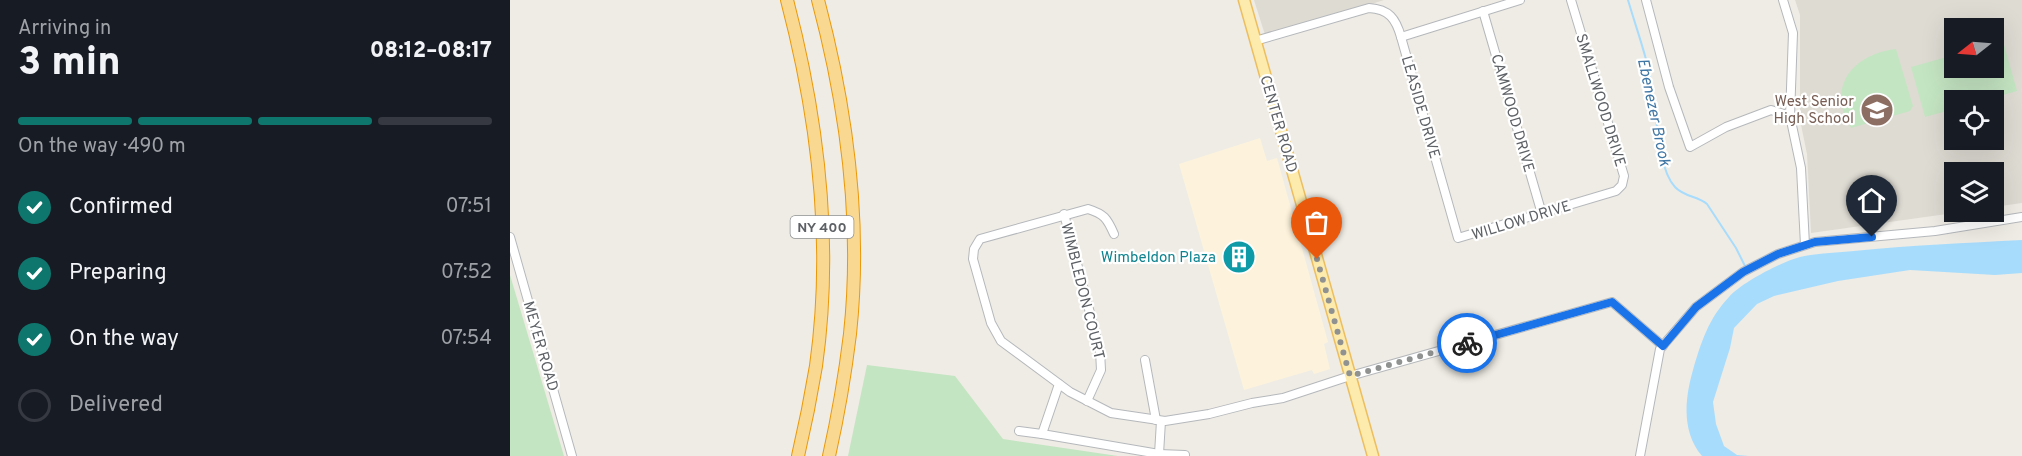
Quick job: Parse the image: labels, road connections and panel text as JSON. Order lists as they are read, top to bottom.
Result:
{
  "streets": {
    "highway": ["NY 400"],
    "main road": ["CENTER ROAD"],
    "street": [
      "SMALLWOOD DRIVE",
      "LEASIDE DRIVE",
      "CAMWOOD DRIVE",
      "WILLOW DRIVE",
      "WIMBLEDON COURT",
      "MEYER ROAD"
    ]
  },
  "crossings": [
    ["SMALLWOOD DRIVE", "WILLOW DRIVE"],
    ["LEASIDE DRIVE", "CENTER ROAD"],
    ["LEASIDE DRIVE", "WILLOW DRIVE"],
    ["CAMWOOD DRIVE", "WILLOW DRIVE"],
    ["CENTER ROAD", "WIMBLEDON COURT"]
  ],
  "water": ["Ebenezer Brook"],
  "places": {
    "school or university": ["West Senior High School"],
    "building": ["Wimbeldon Plaza"]
  },
  "north": "left",
  "page": {
    "heading": ["3 min", "Arriving in", "08:12–08:17"],
    "bar": "On the way · 490 m",
    "list": [
      ["Confirmed", "07:51"],
      ["Preparing", "07:52"],
      ["On the way", "07:54"],
      "Delivered"
    ]
  }
}
